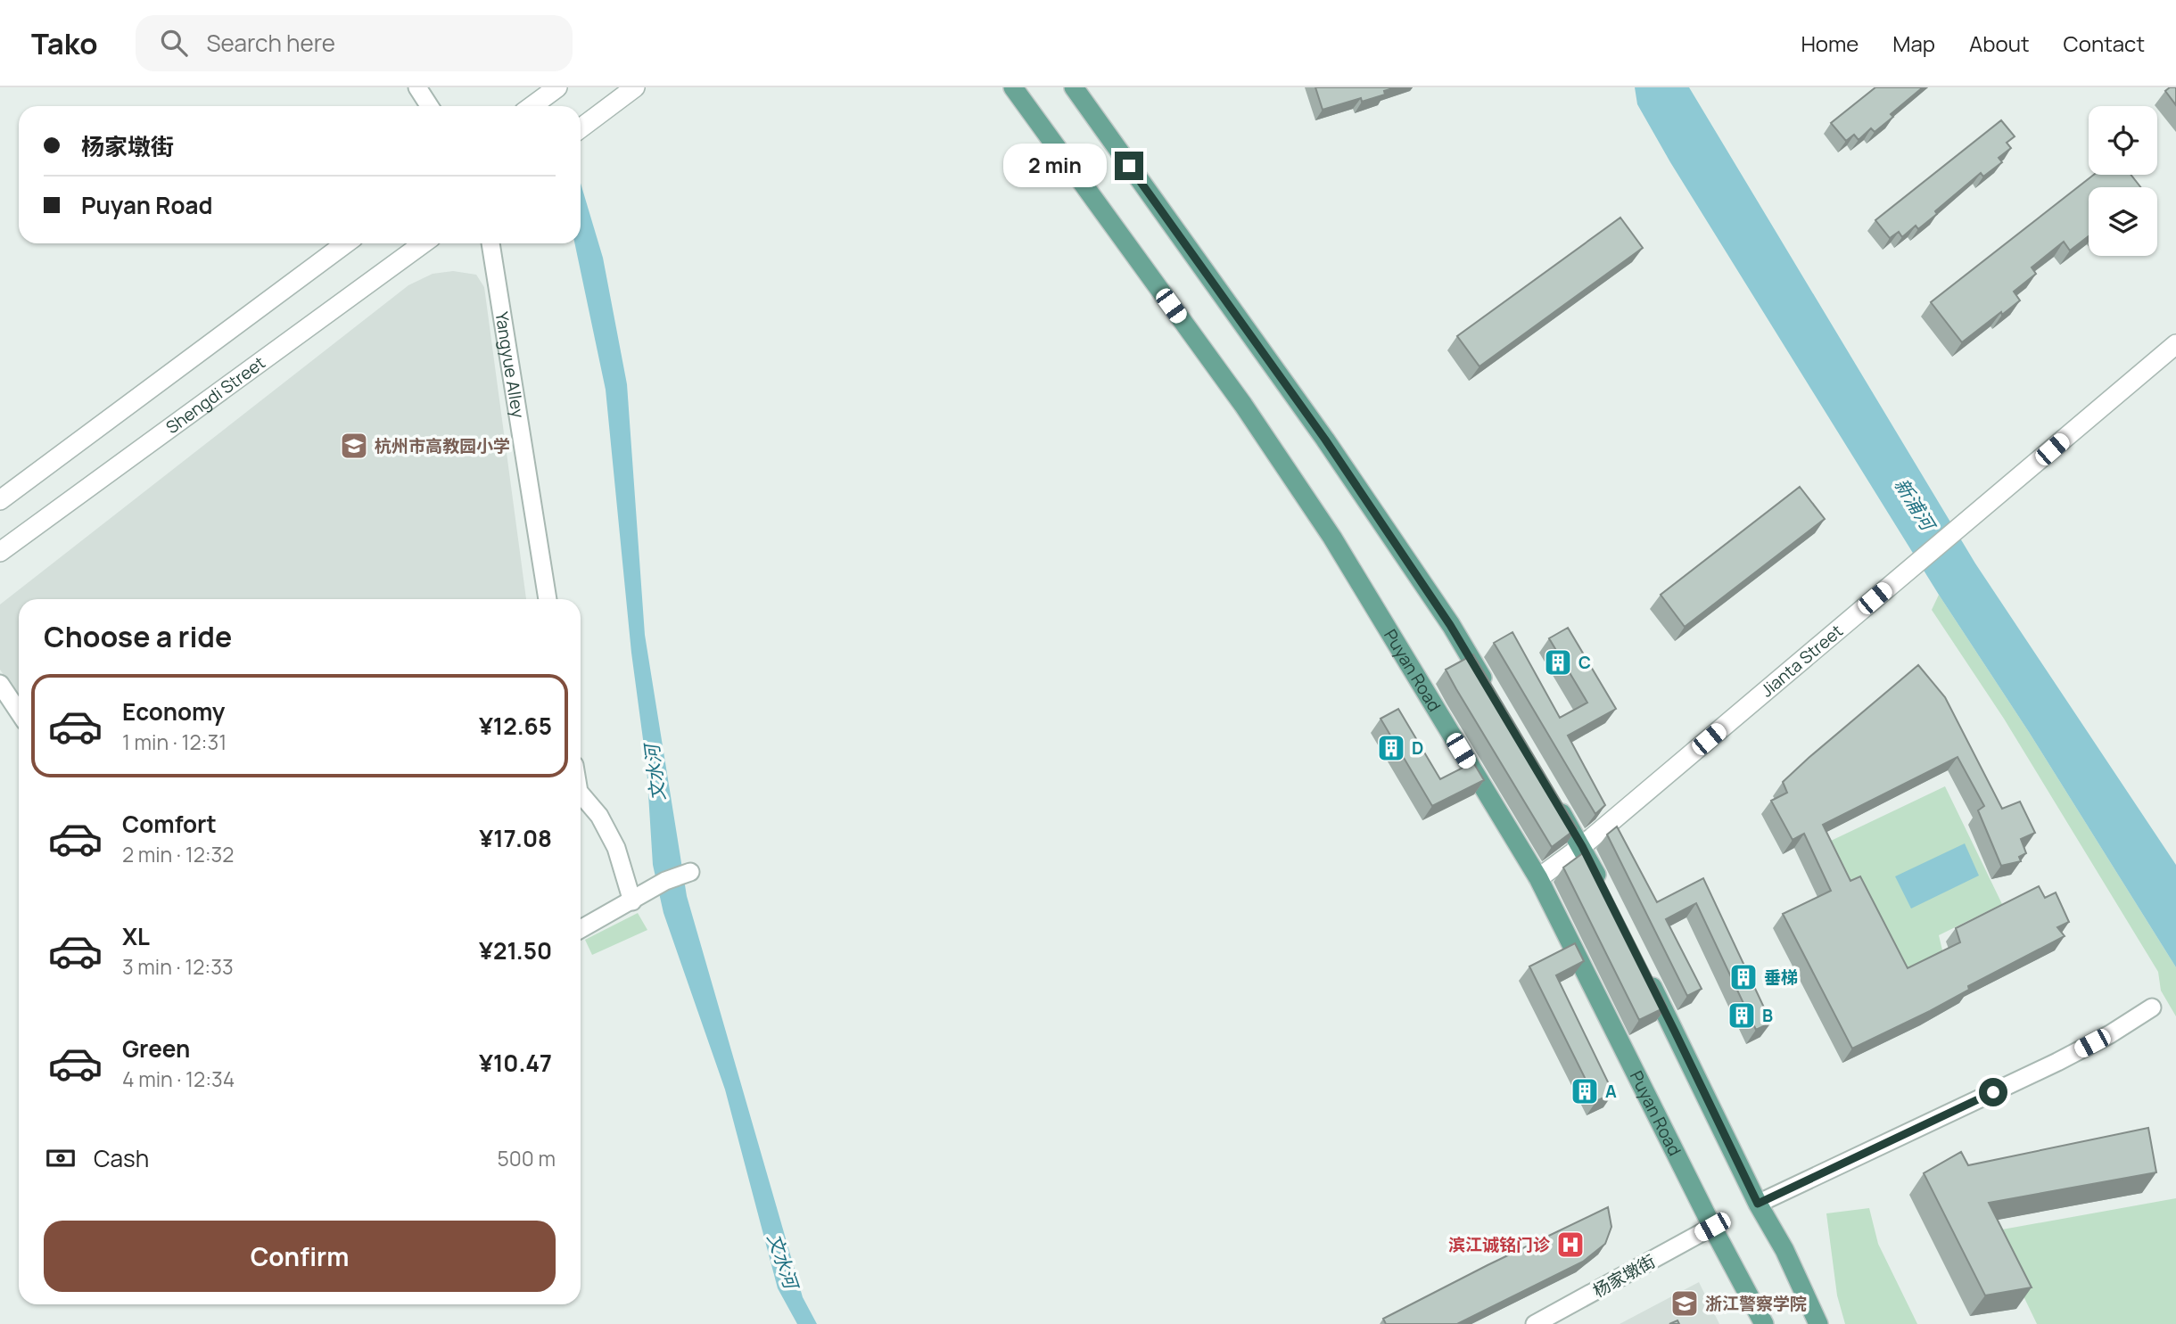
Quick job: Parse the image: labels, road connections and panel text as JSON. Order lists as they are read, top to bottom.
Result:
{
  "streets": {
    "main road": ["Puyan Road"],
    "street": [
      "Yangyue Alley",
      "Shengdi Street",
      "Jianta Street",
      "杨家墩街"
    ]
  },
  "crossings": [
    ["Jianta Street", "Puyan Road"],
    ["Puyan Road", "杨家墩街"]
  ],
  "water": ["新浦河", "文水河"],
  "places": {
    "school or university": ["杭州市高教园小学", "浙江警察学院"],
    "building": [
      "C",
      "D",
      "垂梯",
      "B",
      "A"
    ],
    "hospital": ["滨江诚铭门诊"]
  },
  "page": {
    "header": "Tako",
    "search": "Search here",
    "nav": [
      "Home",
      "Map",
      "About",
      "Contact"
    ],
    "banner": ["杨家墩街", "Puyan Road"],
    "bubble": "2 min",
    "heading": "Choose a ride",
    "list": [
      {
        "name": "Economy",
        "note": "1 min · 12:31",
        "value": "¥12.65"
      },
      {
        "name": "Comfort",
        "note": "2 min · 12:32",
        "value": "¥17.08"
      },
      {
        "name": "XL",
        "note": "3 min · 12:33",
        "value": "¥21.50"
      },
      {
        "name": "Green",
        "note": "4 min · 12:34",
        "value": "¥10.47"
      }
    ],
    "pay": ["Cash", "500 m"],
    "buttons": "Confirm"
  }
}
